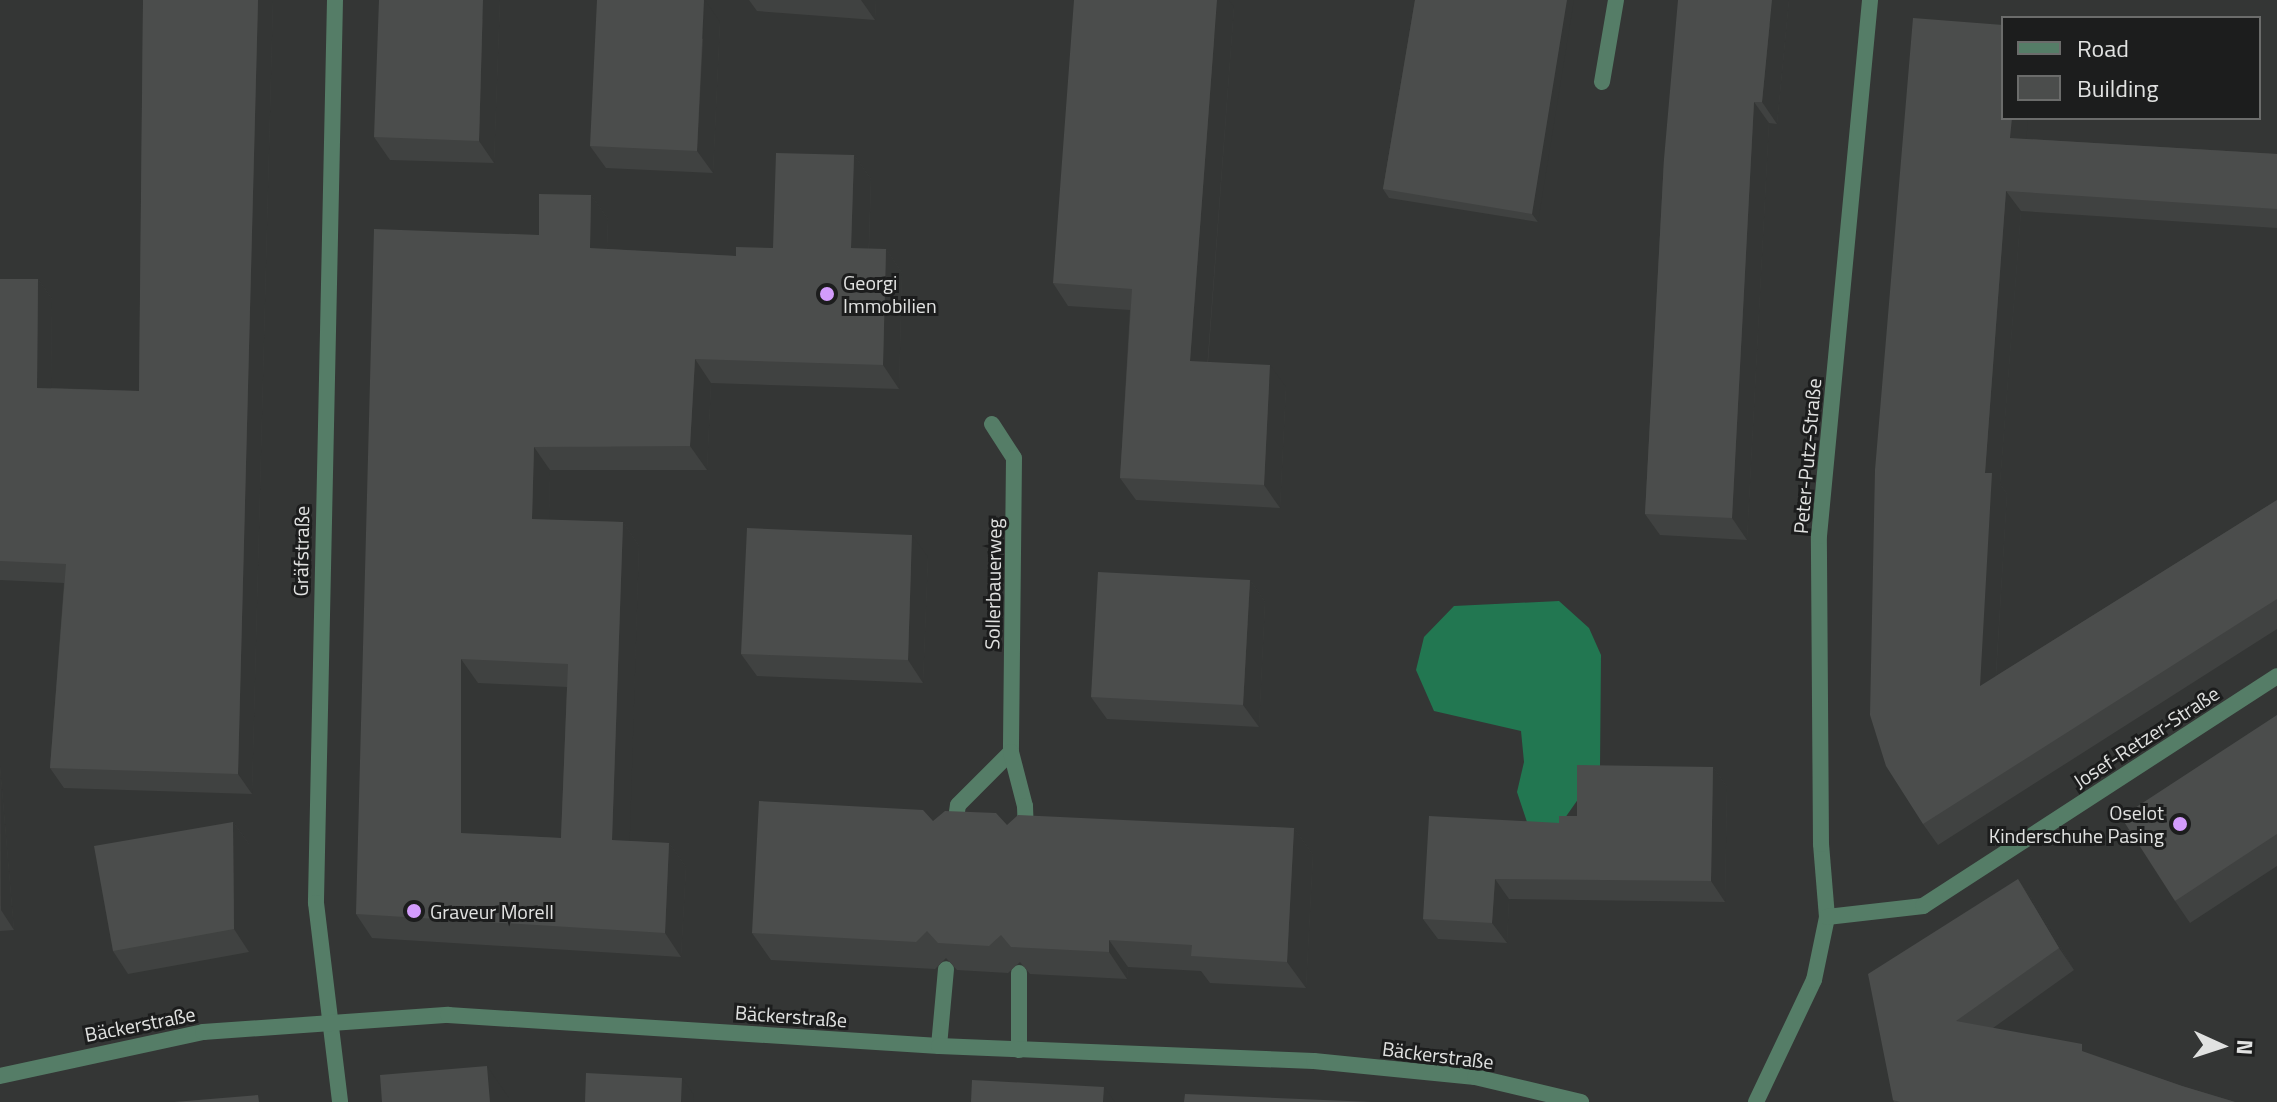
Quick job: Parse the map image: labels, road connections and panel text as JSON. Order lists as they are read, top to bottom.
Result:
{
  "streets": {
    "street": [
      "Peter-Putz-Straße",
      "Gräfstraße",
      "Sollerbauerweg",
      "Josef-Retzer-Straße",
      "Bäckerstraße"
    ]
  },
  "crossings": [
    ["Peter-Putz-Straße", "Josef-Retzer-Straße"],
    ["Gräfstraße", "Bäckerstraße"]
  ],
  "places": ["Georgi Immobilien", "Oselot Kinderschuhe Pasing", "Graveur Morell"],
  "legend": ["Road", "Building"],
  "north": "right"
}
